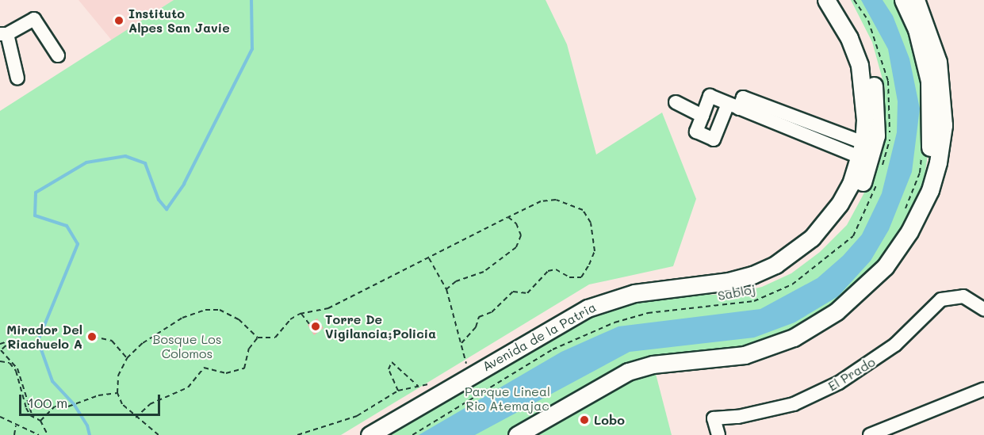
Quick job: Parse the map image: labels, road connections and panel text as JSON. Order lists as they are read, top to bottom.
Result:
{
  "streets": {
    "main road": ["Avenida de la Patria"],
    "street": ["El Prado"],
    "path": ["Sabloj"]
  },
  "crossings": [
    ["Sabloj", "Avenida de la Patria"]
  ],
  "parks": ["Bosque Los Colomos", "Parque Lineal Rio Atemajac"],
  "places": [
    "Instituto Alpes San Javie",
    "Torre De Vigilancia;Policia",
    "Mirador Del Riachuelo A",
    "Lobo"
  ],
  "scale_bar": "100 m"
}
